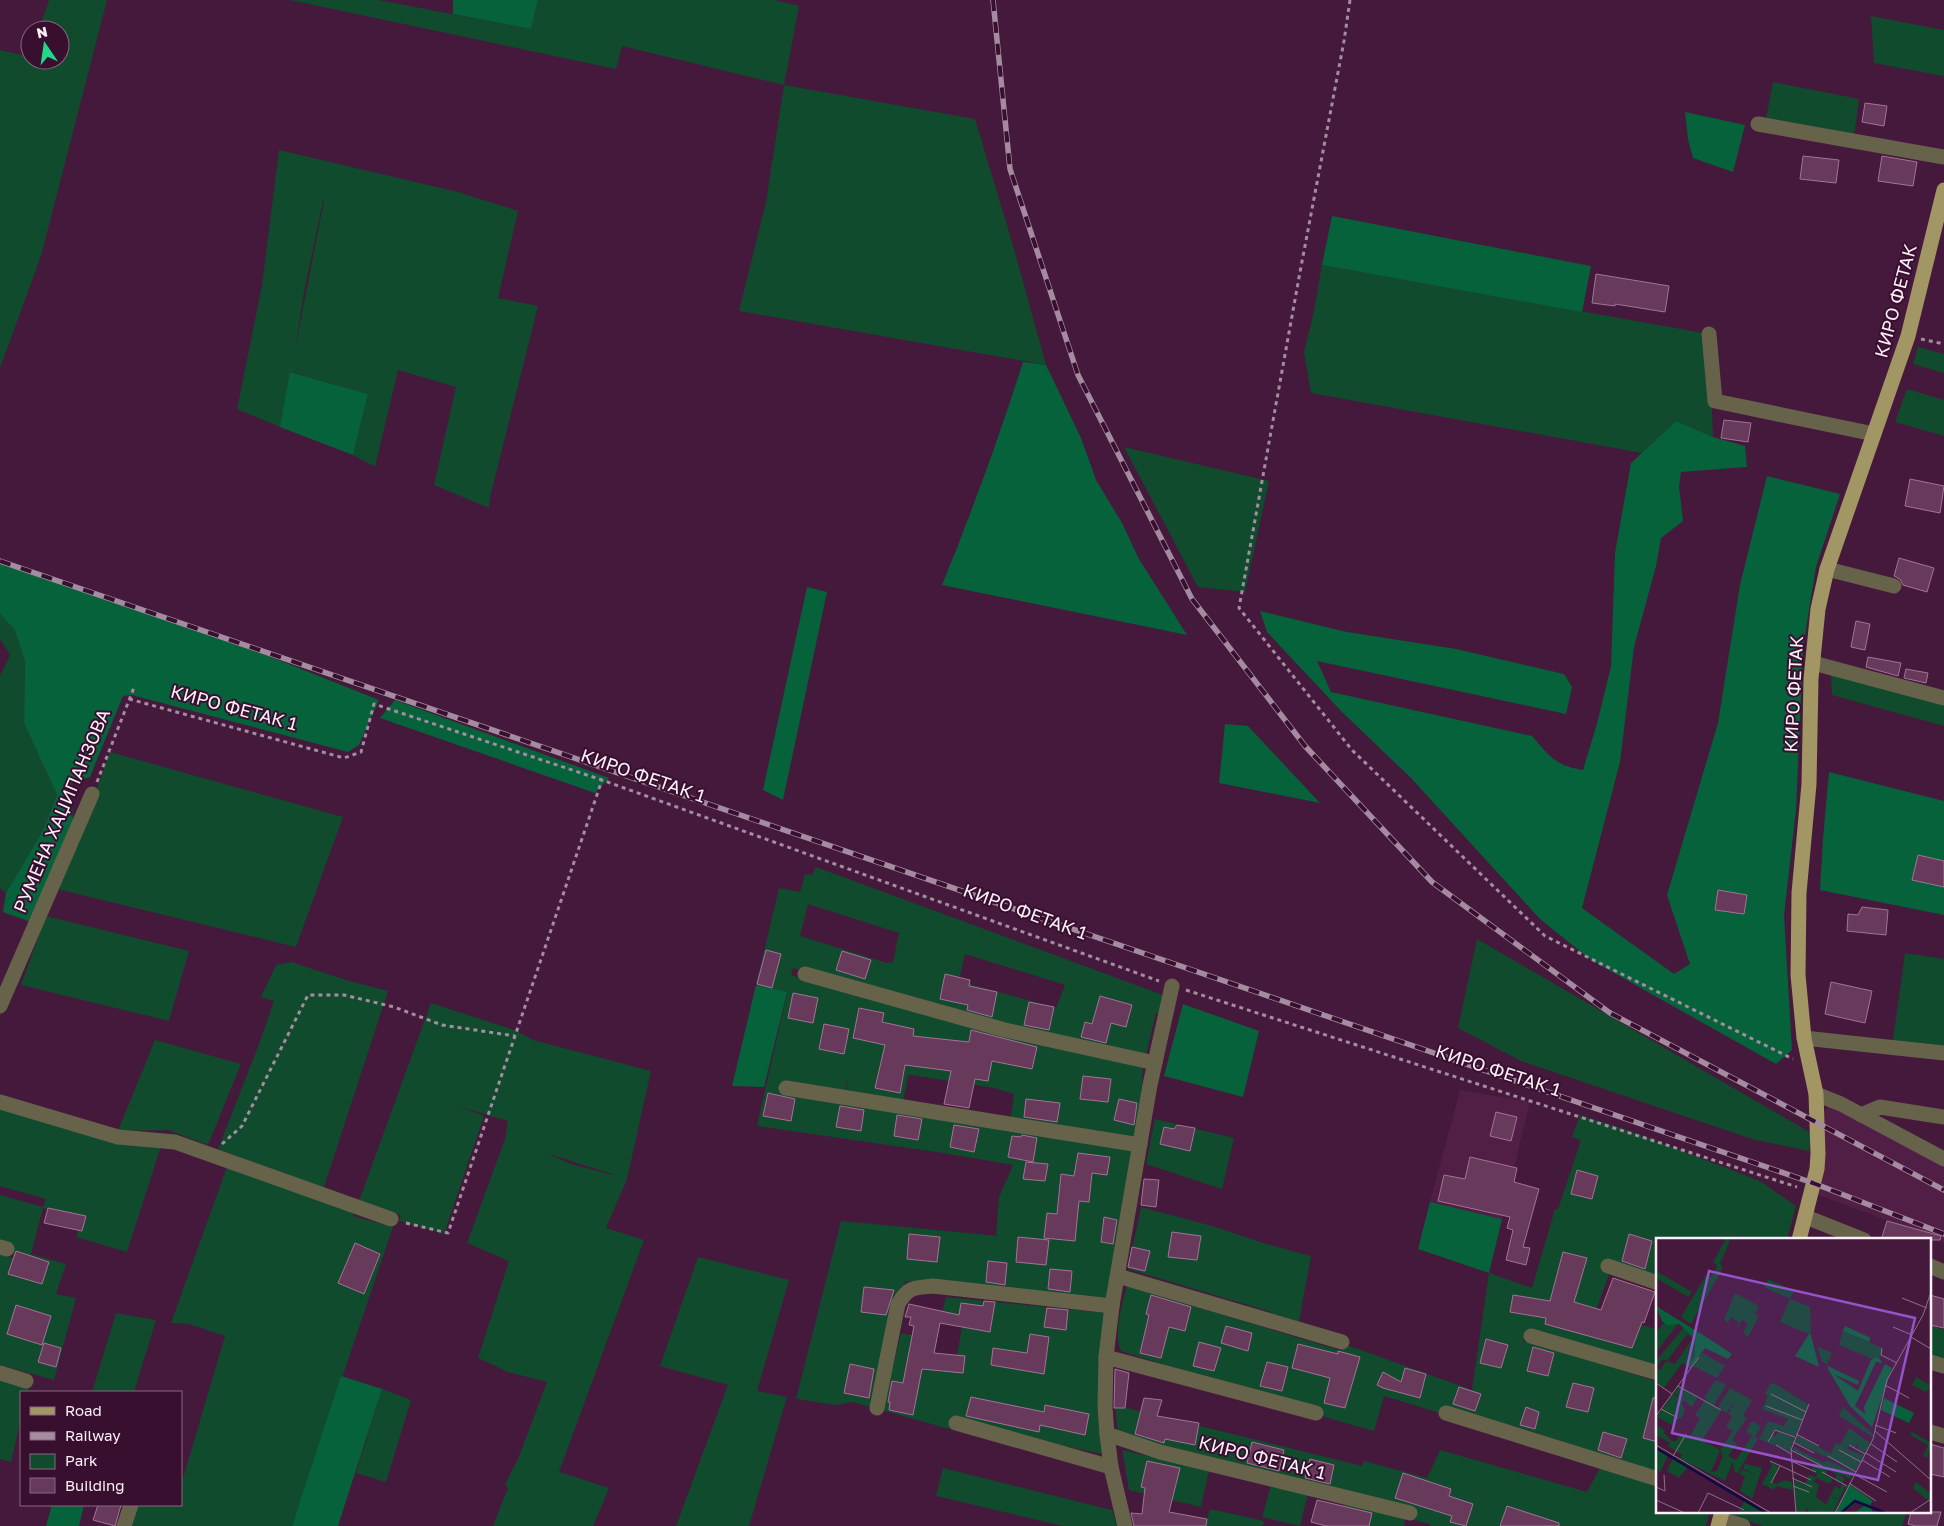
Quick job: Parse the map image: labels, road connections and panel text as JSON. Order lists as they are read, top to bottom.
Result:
{
  "streets": {
    "main road": ["КИРО ФЕТАК"],
    "street": ["КИРО ФЕТАК 1", "РУМЕНА ХАЏИПАНЗОВА"]
  },
  "crossings": [
    ["КИРО ФЕТАК", "КИРО ФЕТАК 1"],
    ["КИРО ФЕТАК 1", "РУМЕНА ХАЏИПАНЗОВА"]
  ],
  "legend": [
    "Road",
    "Railway",
    "Park",
    "Building"
  ],
  "north": "top"
}
